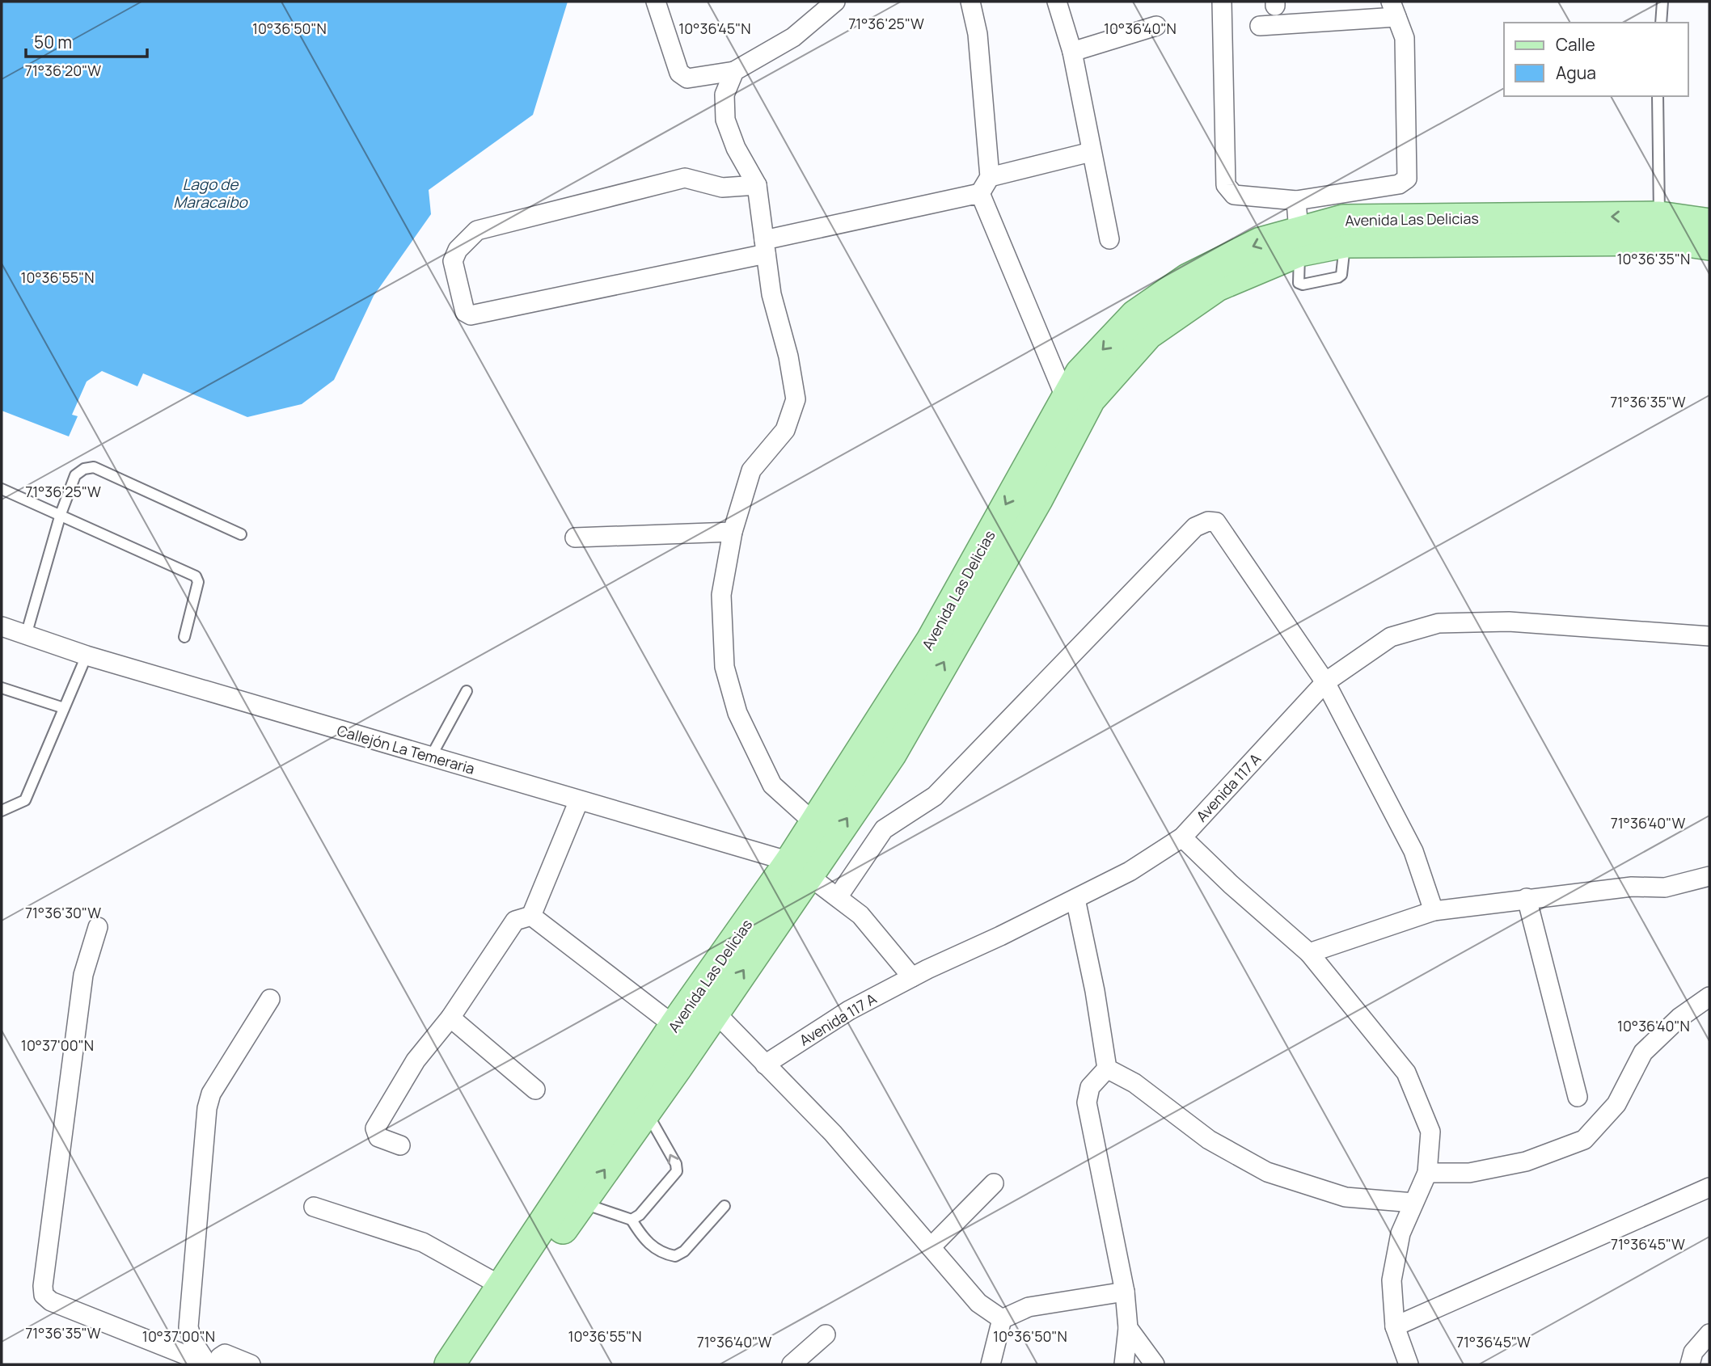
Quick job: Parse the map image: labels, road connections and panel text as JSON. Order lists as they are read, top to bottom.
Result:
{
  "streets": {
    "main road": ["Avenida Las Delicias"],
    "street": ["Callejón La Temeraria", "Avenida 117 A"]
  },
  "crossings": [
    ["Avenida Las Delicias", "Callejón La Temeraria"]
  ],
  "water": ["Lago de Maracaibo"],
  "legend": ["Calle", "Agua"],
  "scale_bar": "50 m",
  "coordinates": [
    "71°36'25\"W",
    "10°36'50\"N",
    "10°36'45\"N",
    "10°36'40\"N",
    "71°36'20\"W",
    "10°36'35\"N",
    "10°36'55\"N",
    "71°36'35\"W",
    "71°36'40\"W",
    "71°36'30\"W",
    "10°37'00\"N",
    "71°36'45\"W"
  ]
}
